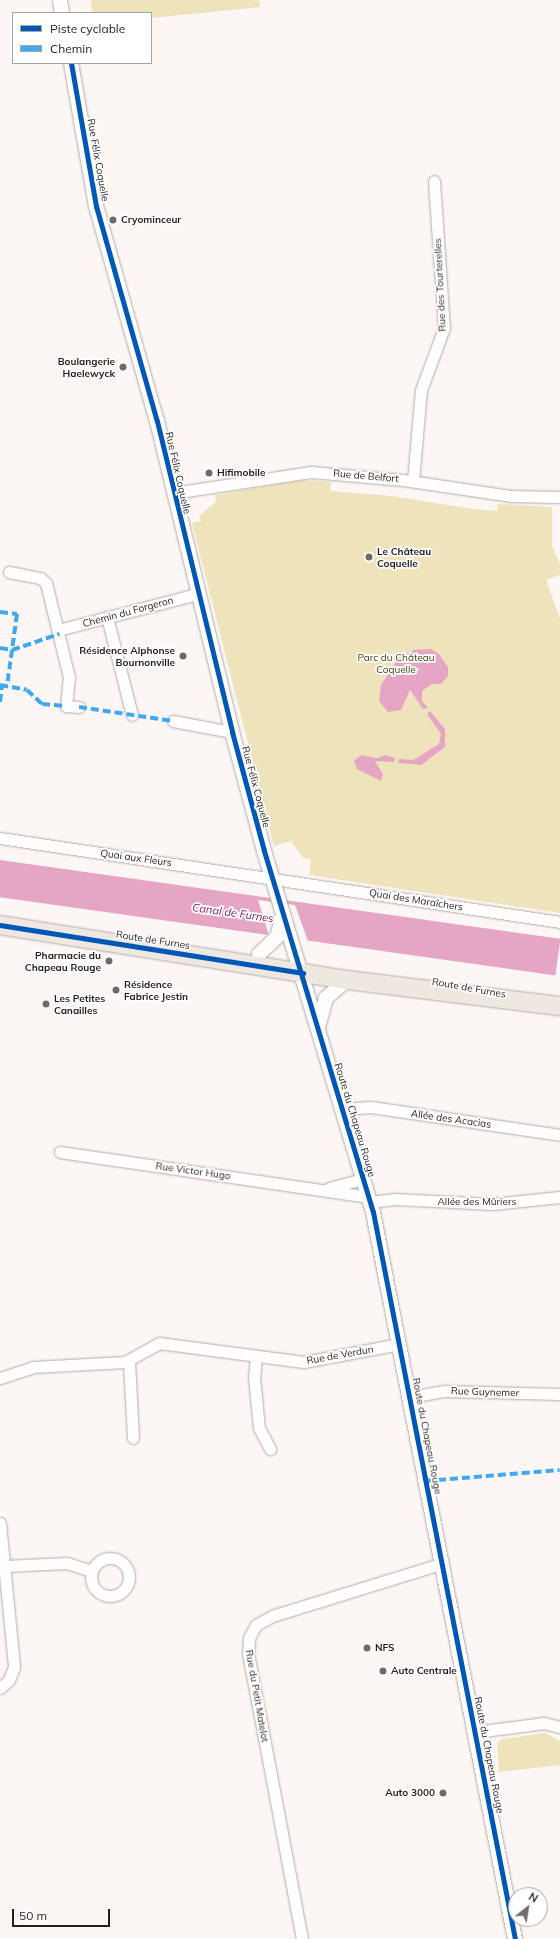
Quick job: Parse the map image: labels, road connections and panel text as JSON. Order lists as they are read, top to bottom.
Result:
{
  "streets": {
    "main road": ["Route de Furnes"],
    "street": [
      "Rue Félix Coquelle",
      "Rue des Tourterelles",
      "Rue de Belfort",
      "Chemin du Forgeron",
      "Quai aux Fleurs",
      "Quai des Maraîchers",
      "Allée des Acacias",
      "Route du Chapeau Rouge",
      "Rue Victor Hugo",
      "Allée des Mûriers",
      "Rue de Verdun",
      "Rue Guynemer",
      "Rue du Petit Matelot"
    ]
  },
  "crossings": [
    ["Rue Félix Coquelle", "Rue de Belfort"],
    ["Rue Félix Coquelle", "Chemin du Forgeron"],
    ["Rue Félix Coquelle", "Quai aux Fleurs"],
    ["Rue Félix Coquelle", "Quai des Maraîchers"],
    ["Rue Félix Coquelle", "Route du Chapeau Rouge"],
    ["Rue des Tourterelles", "Rue de Belfort"],
    ["Quai aux Fleurs", "Quai des Maraîchers"],
    ["Route de Furnes", "Route du Chapeau Rouge"],
    ["Allée des Acacias", "Route du Chapeau Rouge"],
    ["Route du Chapeau Rouge", "Rue Victor Hugo"],
    ["Route du Chapeau Rouge", "Allée des Mûriers"],
    ["Route du Chapeau Rouge", "Rue de Verdun"],
    ["Route du Chapeau Rouge", "Rue Guynemer"],
    ["Route du Chapeau Rouge", "Rue du Petit Matelot"],
    ["Rue Victor Hugo", "Allée des Mûriers"]
  ],
  "water": ["Canal de Furnes"],
  "parks": ["Parc du Château Coquelle"],
  "places": [
    "Cryominceur",
    "Boulangerie Haelewyck",
    "Hifimobile",
    "Le Château Coquelle",
    "Résidence Alphonse Bournonville",
    "Pharmacie du Chapeau Rouge",
    "Résidence Fabrice Jestin",
    "Les Petites Canailles",
    "NFS",
    "Auto Centrale",
    "Auto 3000"
  ],
  "legend": ["Piste cyclable", "Chemin"],
  "scale_bar": "50 m",
  "north": "top right"
}
